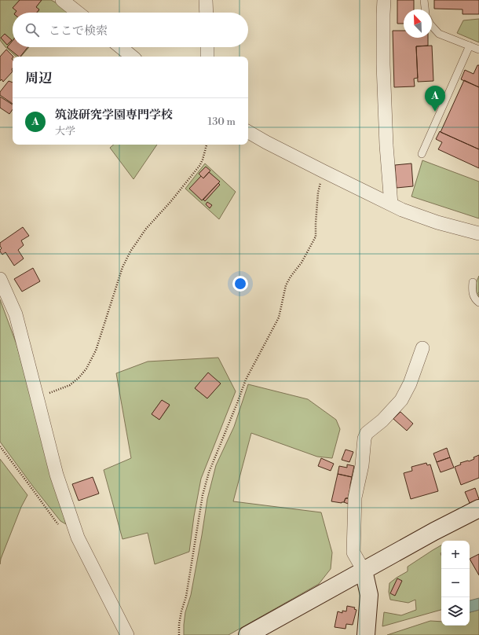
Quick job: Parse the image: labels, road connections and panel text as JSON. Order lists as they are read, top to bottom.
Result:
{
  "north": "top left",
  "page": {
    "search": "ここで検索",
    "heading": "周辺",
    "pins": "A",
    "list": [
      {
        "mark": "A",
        "name": "筑波研究学園専門学校",
        "note": "大学",
        "value": "130 m"
      }
    ],
    "map_buttons": ["+", "−"]
  }
}
